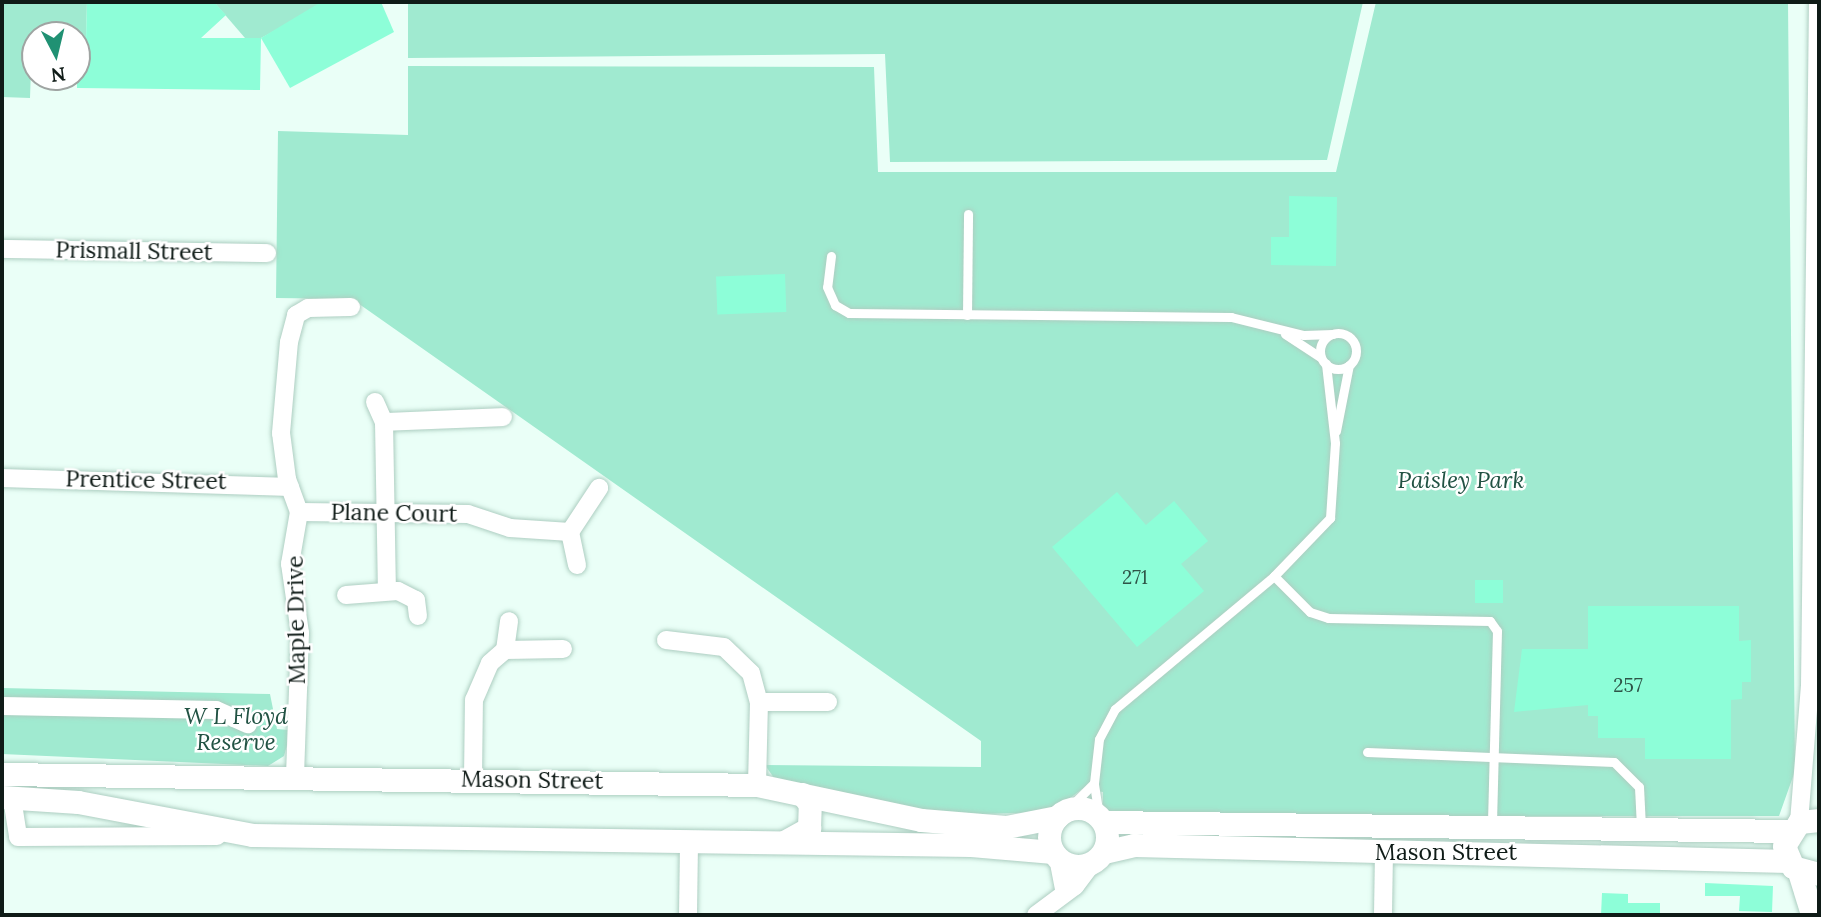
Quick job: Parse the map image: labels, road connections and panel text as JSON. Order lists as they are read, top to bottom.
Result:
{
  "streets": {
    "street": [
      "Prismall Street",
      "Prentice Street",
      "Plane Court",
      "Maple Drive",
      "Mason Street"
    ]
  },
  "crossings": [
    ["Plane Court", "Maple Drive"],
    ["Maple Drive", "Mason Street"]
  ],
  "parks": ["Paisley Park", "W L Floyd Reserve"],
  "house_numbers": ["271", "257"],
  "north": "bottom"
}
